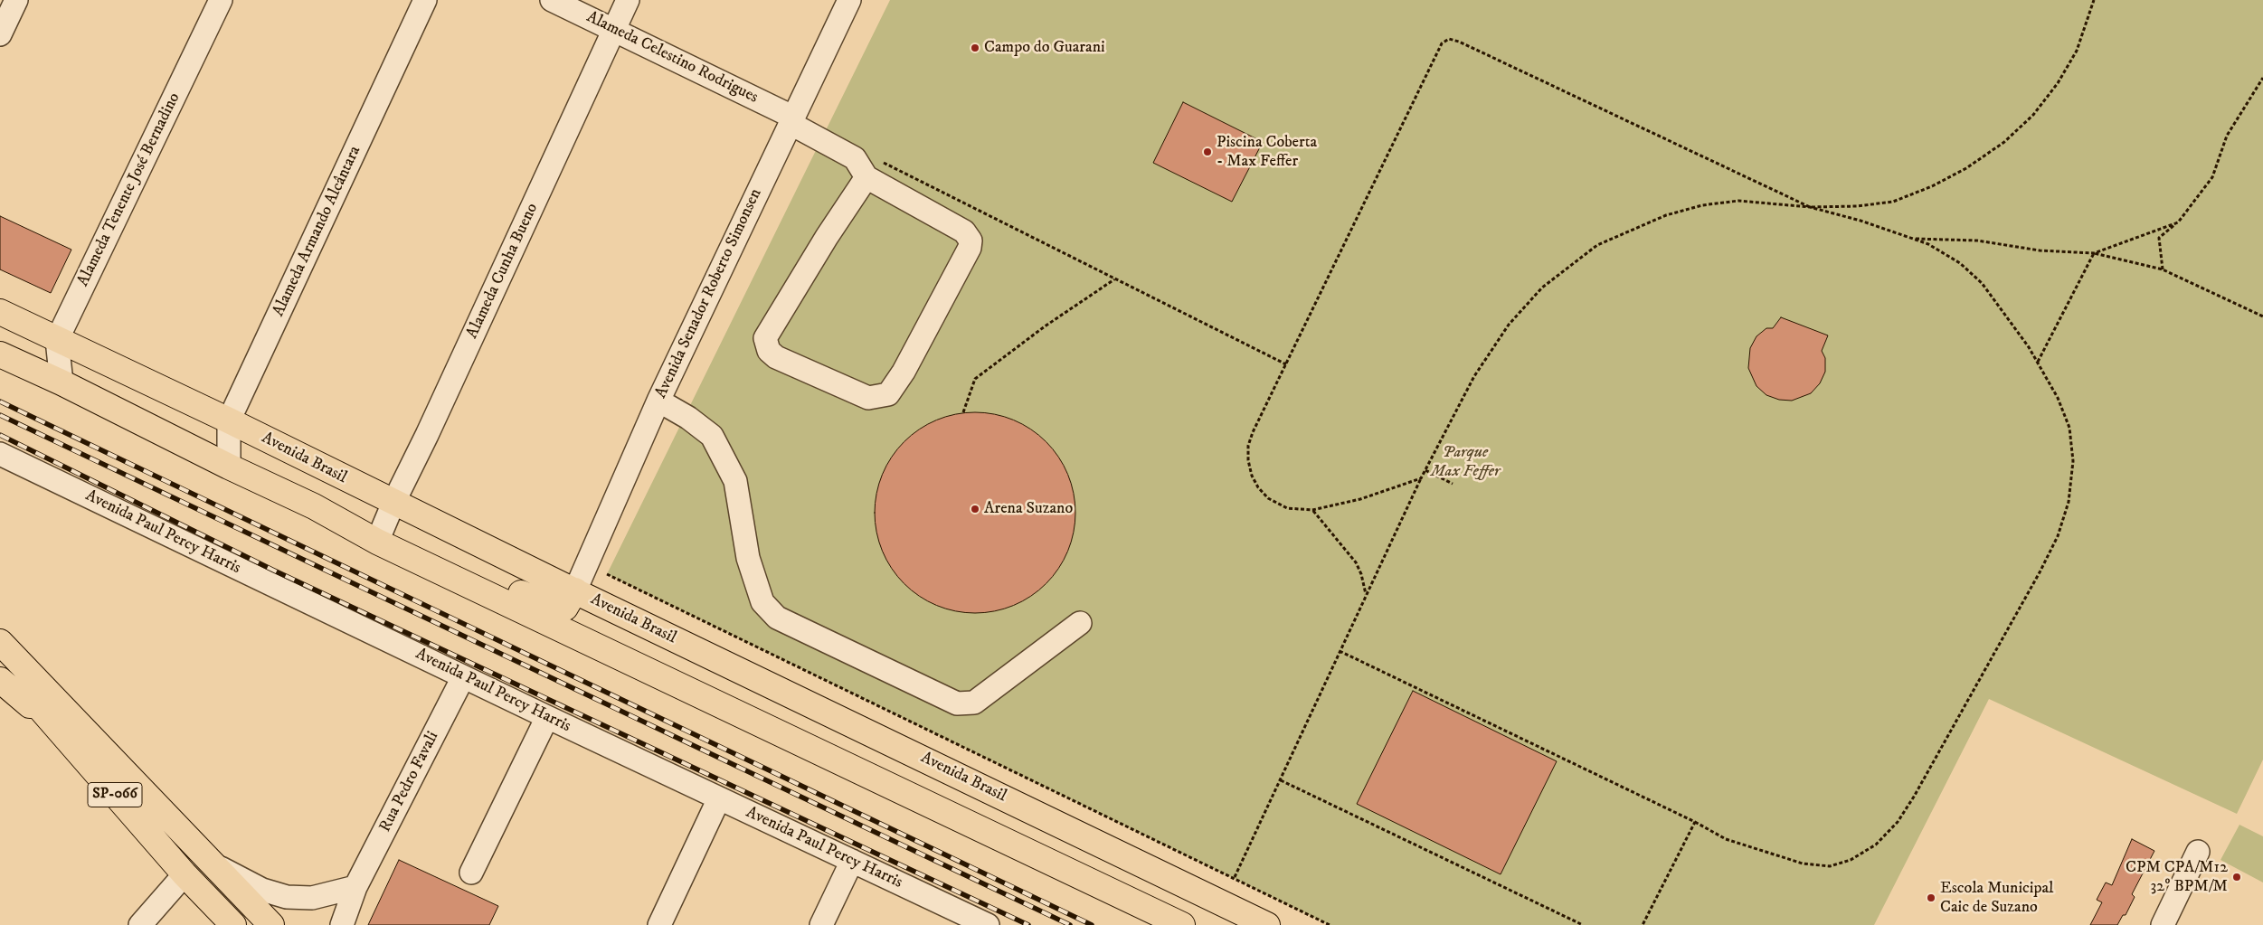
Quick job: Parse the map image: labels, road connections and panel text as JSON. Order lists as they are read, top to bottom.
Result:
{
  "streets": {
    "main road": ["Avenida Brasil", "SP-066"],
    "street": [
      "Alameda Celestino Rodrigues",
      "Alameda Tenente José Bernadino",
      "Alameda Armando Alcântara",
      "Alameda Cunha Bueno",
      "Avenida Senador Roberto Simonsen",
      "Avenida Paul Percy Harris",
      "Rua Pedro Favali"
    ]
  },
  "crossings": [
    ["Alameda Celestino Rodrigues", "Alameda Cunha Bueno"],
    ["Alameda Celestino Rodrigues", "Avenida Senador Roberto Simonsen"],
    ["Alameda Tenente José Bernadino", "Avenida Brasil"],
    ["Alameda Armando Alcântara", "Avenida Brasil"],
    ["Alameda Cunha Bueno", "Avenida Brasil"],
    ["Avenida Senador Roberto Simonsen", "Avenida Brasil"],
    ["Avenida Paul Percy Harris", "Rua Pedro Favali"]
  ],
  "parks": ["Parque Max Feffer"],
  "places": [
    "Campo do Guarani",
    "Piscina Coberta - Max Feffer",
    "Arena Suzano",
    "CPM CPA/M12 32º BPM/M",
    "Escola Municipal Caic de Suzano"
  ]
}
